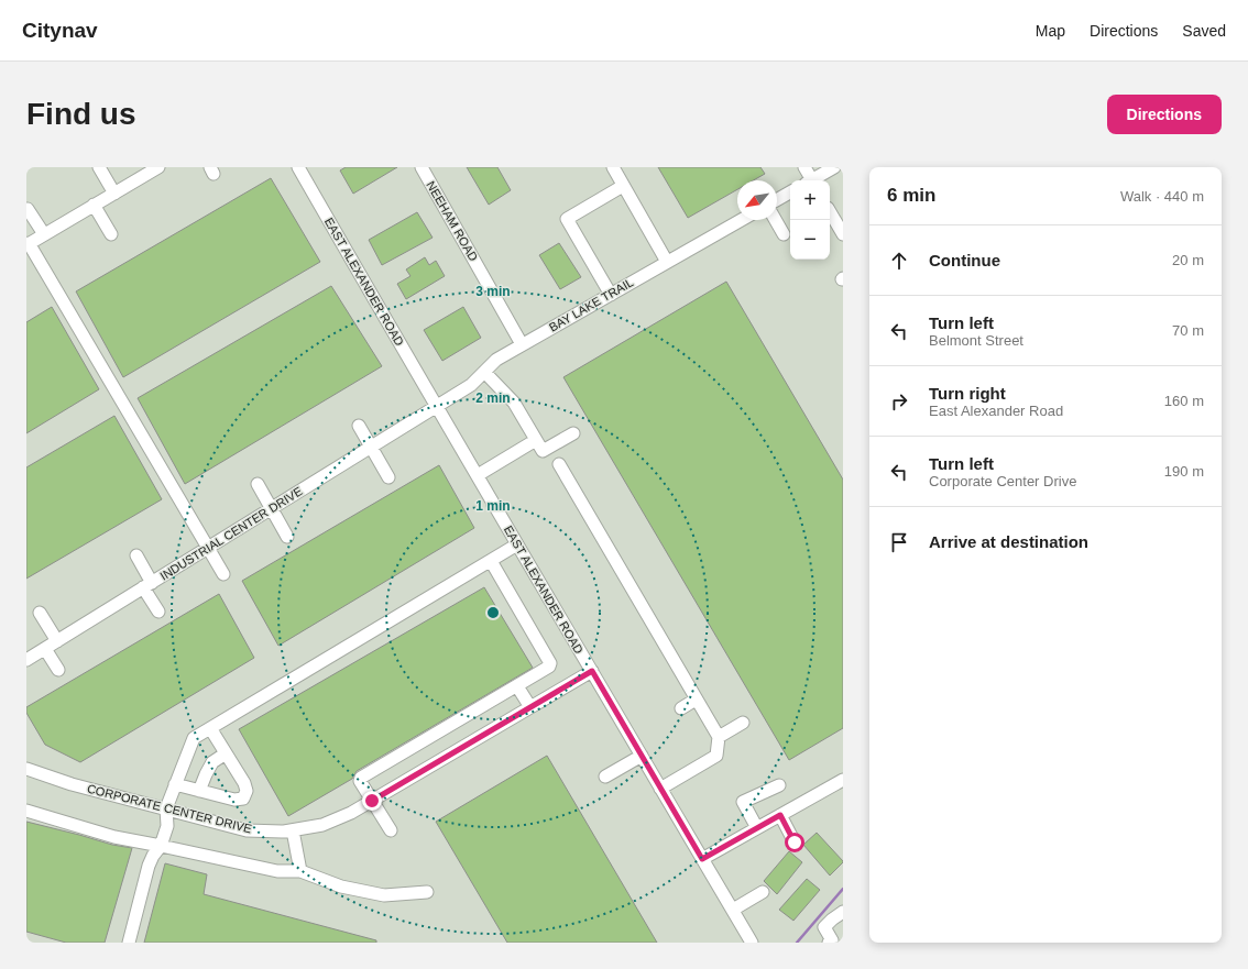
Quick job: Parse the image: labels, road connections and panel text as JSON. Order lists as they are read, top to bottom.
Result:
{
  "streets": {
    "street": [
      "NEEHAM ROAD",
      "EAST ALEXANDER ROAD",
      "BAY LAKE TRAIL",
      "INDUSTRIAL CENTER DRIVE",
      "CORPORATE CENTER DRIVE"
    ]
  },
  "crossings": [
    ["NEEHAM ROAD", "BAY LAKE TRAIL"],
    ["EAST ALEXANDER ROAD", "BAY LAKE TRAIL"],
    ["EAST ALEXANDER ROAD", "INDUSTRIAL CENTER DRIVE"],
    ["EAST ALEXANDER ROAD", "CORPORATE CENTER DRIVE"],
    ["BAY LAKE TRAIL", "INDUSTRIAL CENTER DRIVE"]
  ],
  "north": "bottom left",
  "page": {
    "header": "Citynav",
    "nav": ["Map", "Directions", "Saved"],
    "buttons": "Directions",
    "title": "Find us",
    "heading": ["6 min", "Walk · 440 m"],
    "map_buttons": ["+", "−"],
    "list": [
      ["Continue", "20 m"],
      ["Turn left", "Belmont Street", "70 m"],
      ["Turn right", "East Alexander Road", "160 m"],
      ["Turn left", "Corporate Center Drive", "190 m"],
      "Arrive at destination"
    ]
  },
  "rings": ["3 min", "2 min", "1 min"]
}
